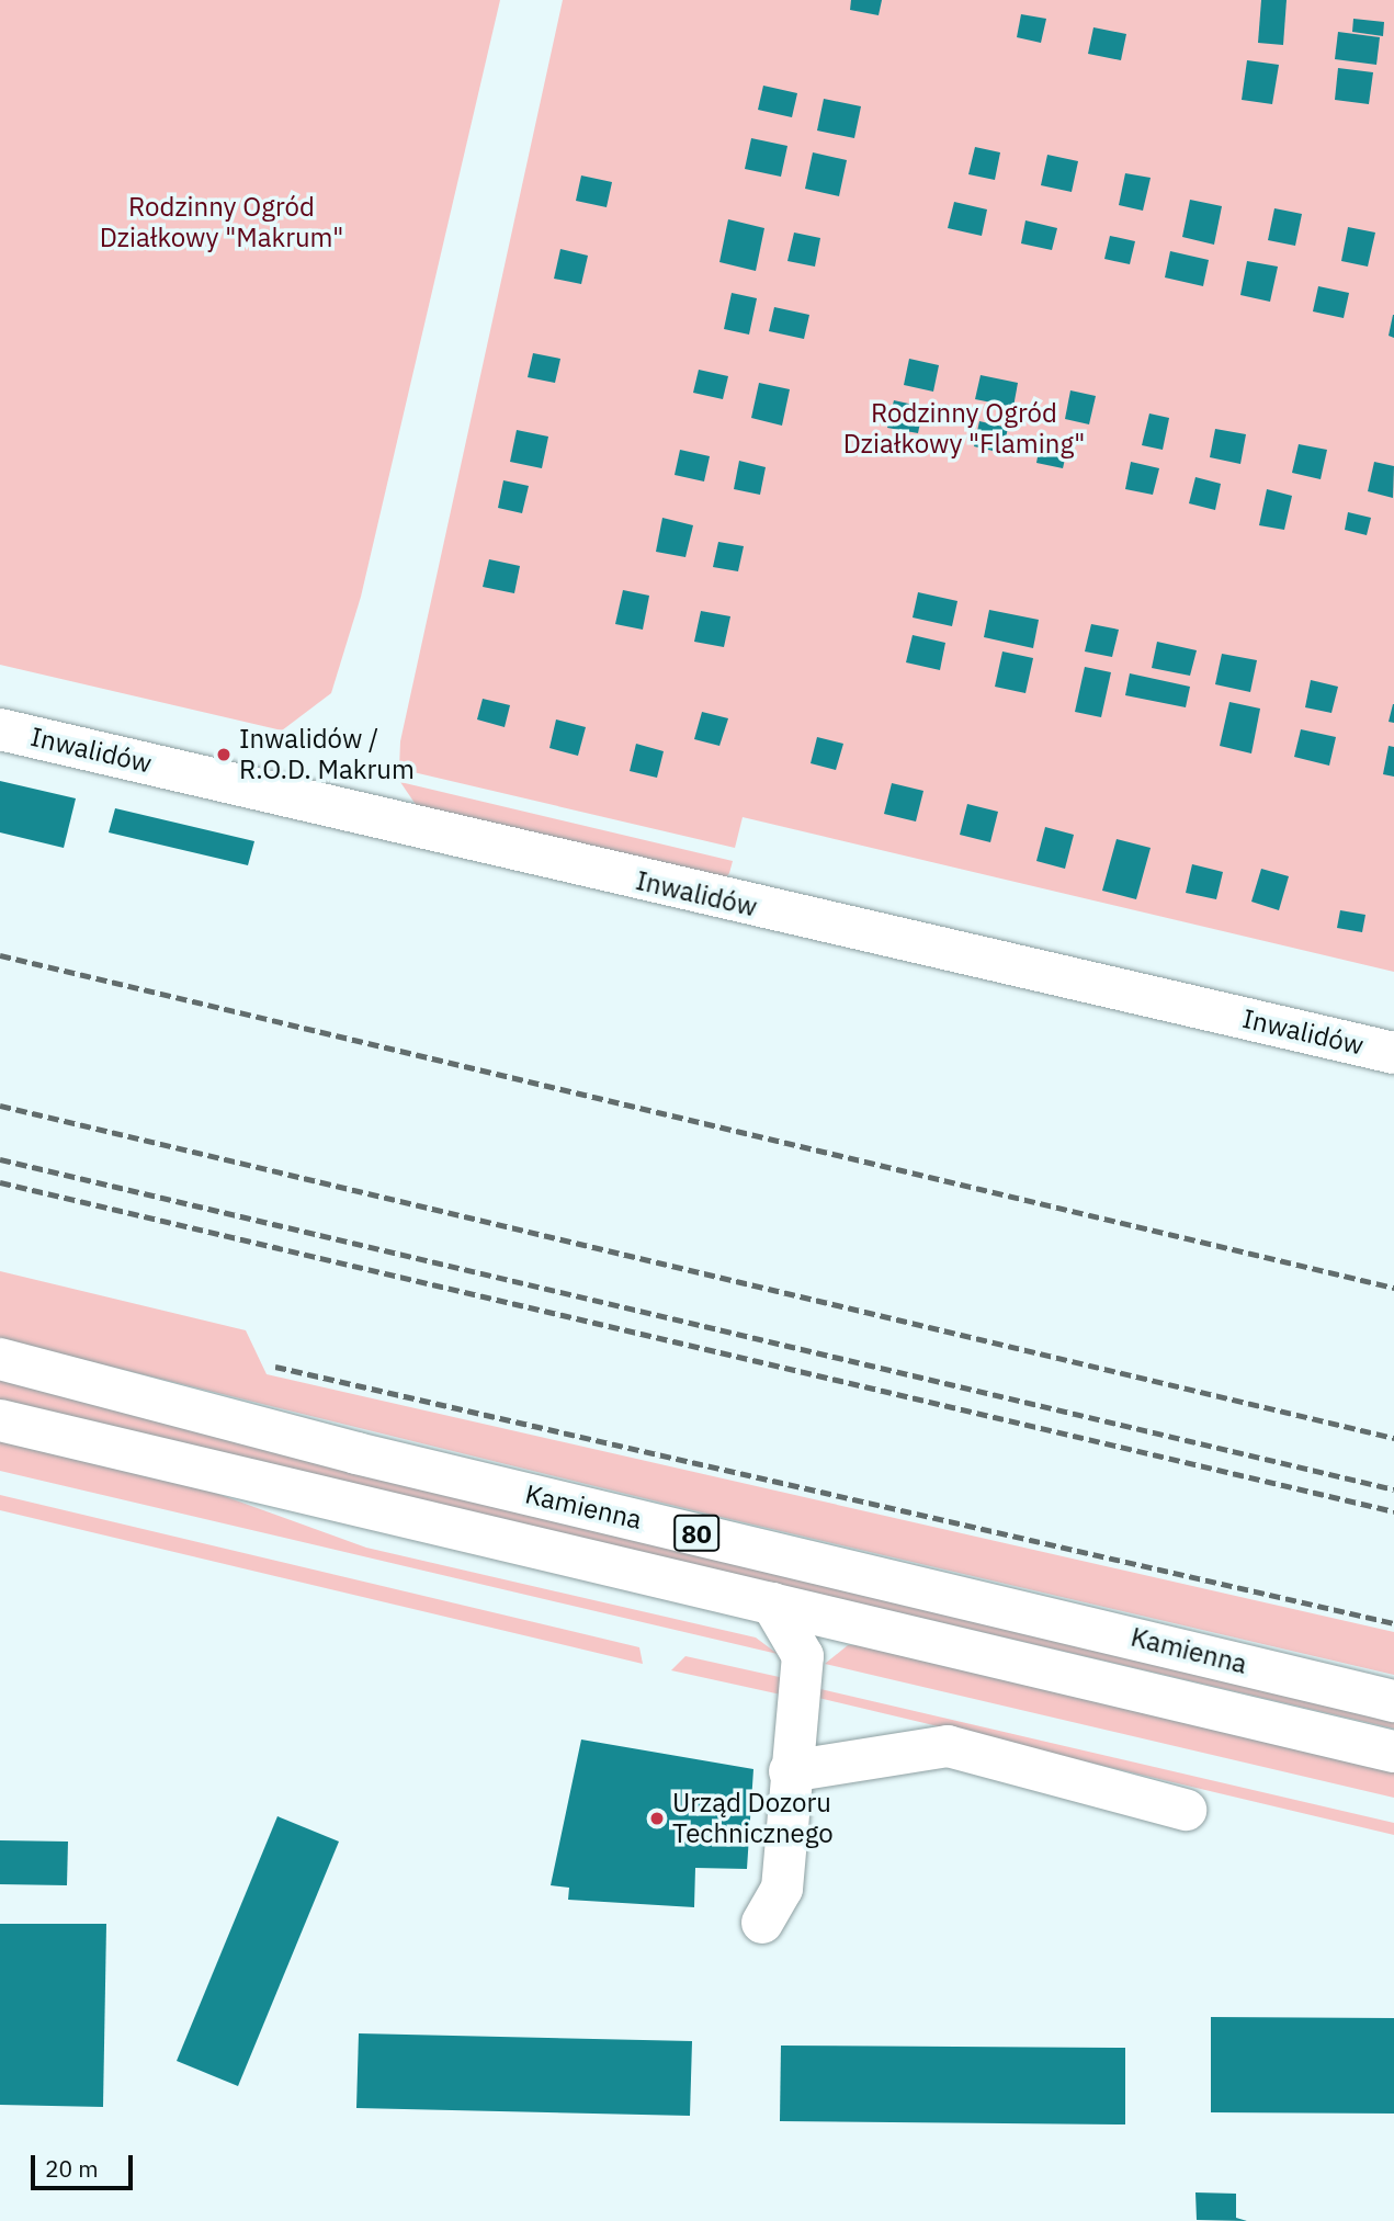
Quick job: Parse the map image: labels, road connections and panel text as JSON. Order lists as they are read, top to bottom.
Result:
{
  "streets": {
    "main road": ["Inwalidów", "Kamienna", "80"]
  },
  "parks": ["Rodzinny Ogród Działkowy \"Makrum\"", "Rodzinny Ogród Działkowy \"Flaming\""],
  "places": ["Inwalidów / R.O.D. Makrum", "Urząd Dozoru Technicznego"],
  "scale_bar": "20 m"
}
